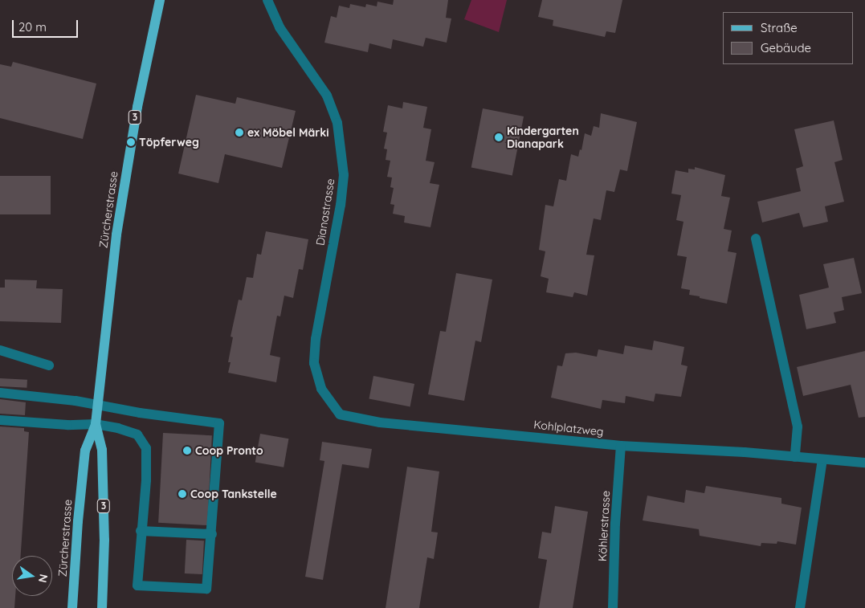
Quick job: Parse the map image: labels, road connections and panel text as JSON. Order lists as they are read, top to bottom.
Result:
{
  "streets": {
    "main road": ["3", "Zürcherstrasse"],
    "street": ["Dianastrasse", "Kohlplatzweg", "Köhlerstrasse"]
  },
  "crossings": [
    ["Dianastrasse", "Kohlplatzweg"],
    ["Kohlplatzweg", "Köhlerstrasse"]
  ],
  "places": [
    "ex Möbel Märki",
    "Kindergarten Dianapark",
    "Töpferweg",
    "Coop Pronto",
    "Coop Tankstelle"
  ],
  "legend": ["Straße", "Gebäude"],
  "scale_bar": "20 m",
  "north": "right"
}
